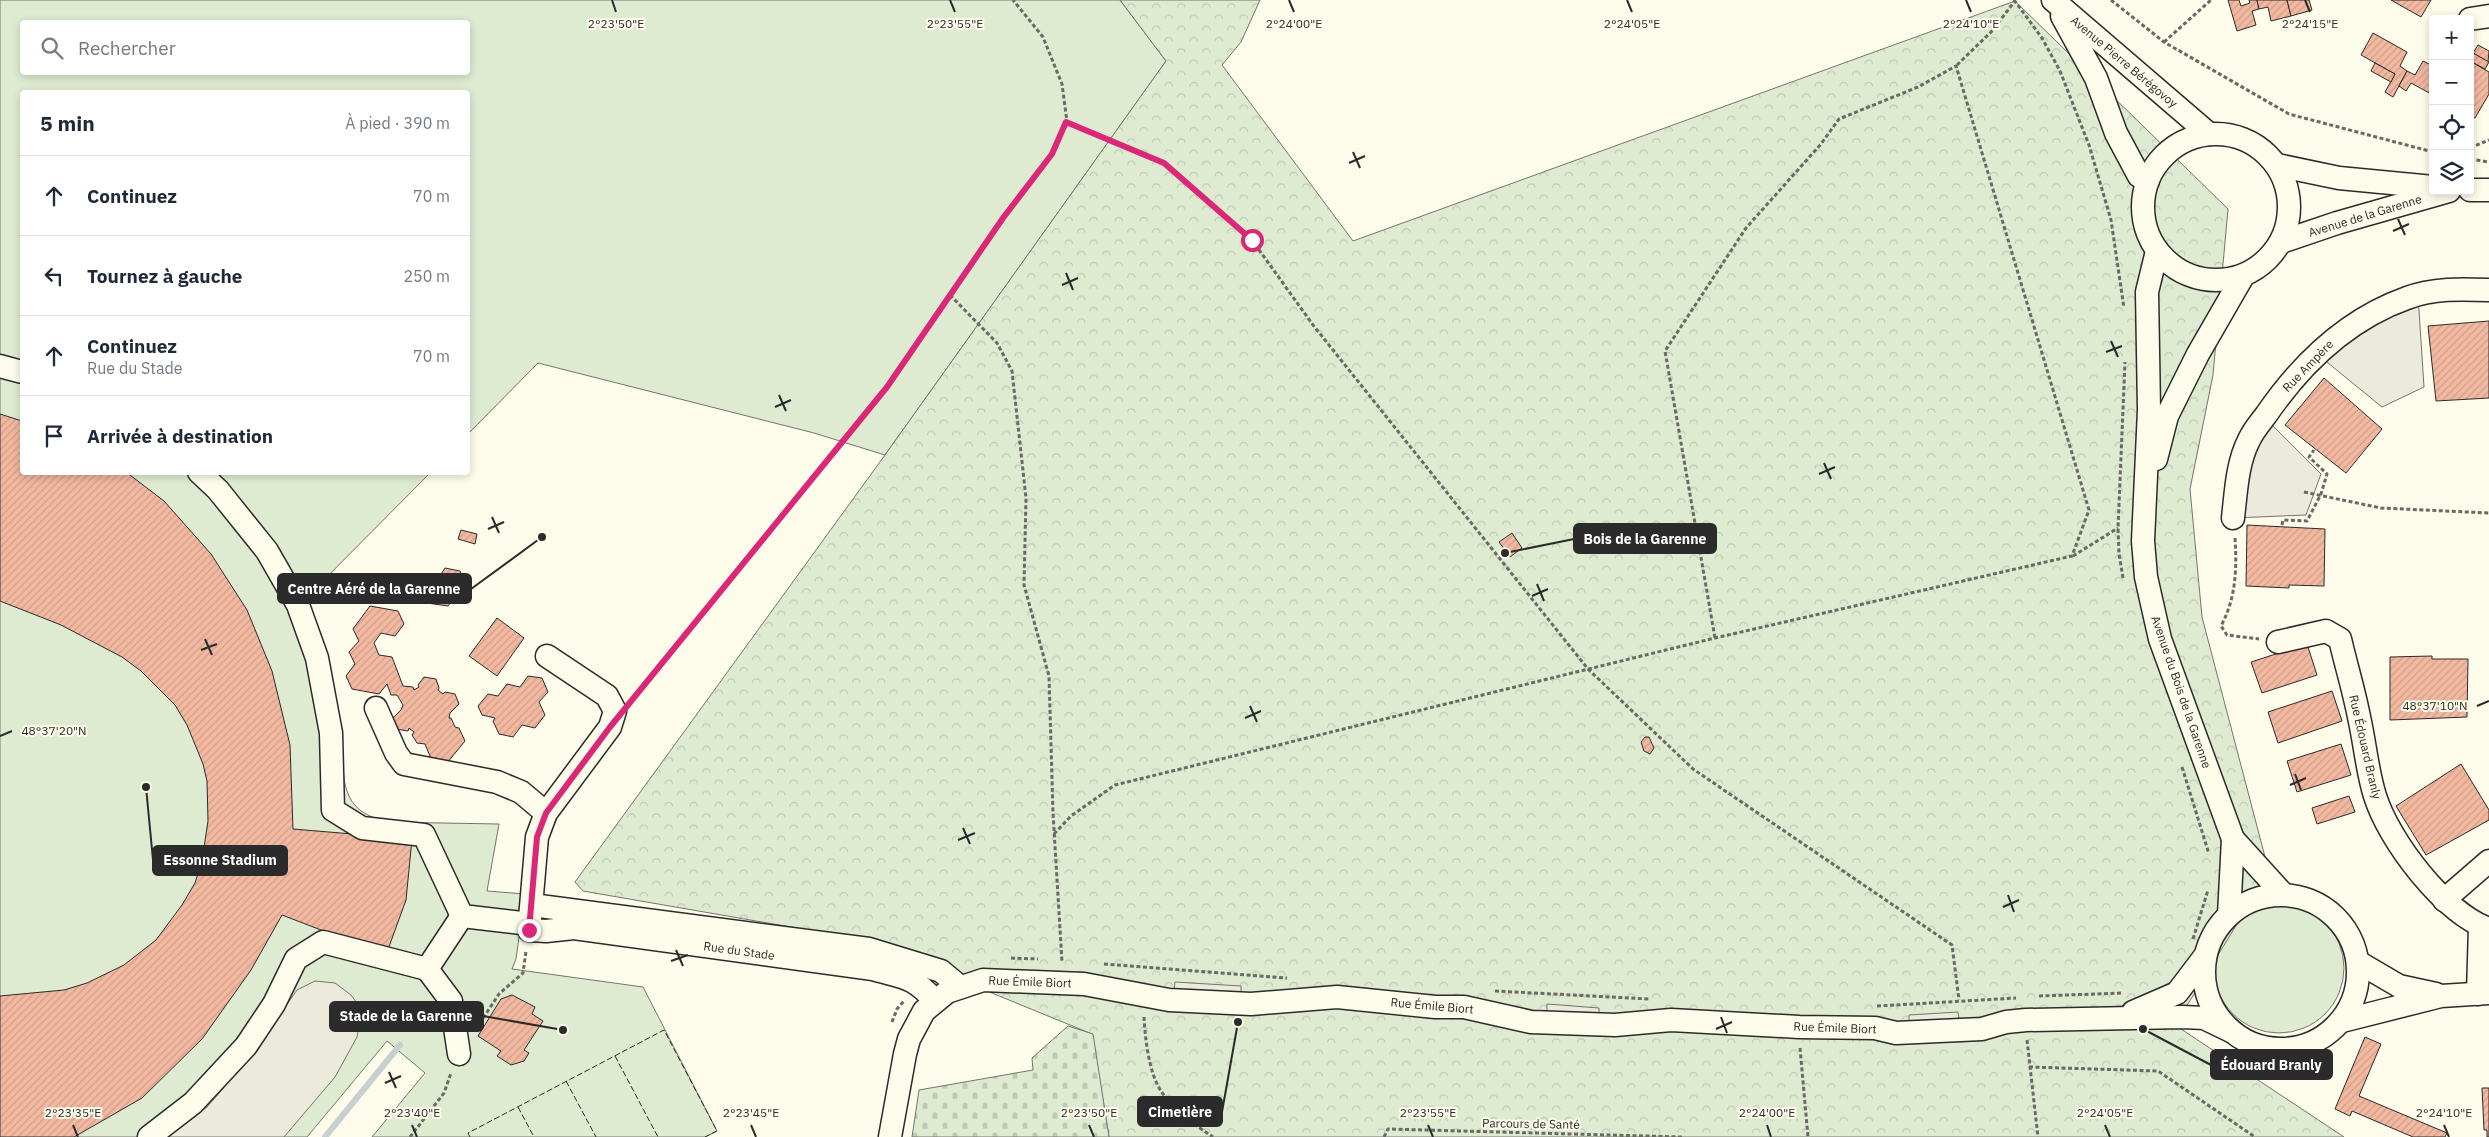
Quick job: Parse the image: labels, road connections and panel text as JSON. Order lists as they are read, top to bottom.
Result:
{
  "streets": {
    "street": [
      "Avenue Pierre Bérégovoy",
      "Avenue de la Garenne",
      "Rue Ampère",
      "Avenue du Bois de la Garenne",
      "Rue Édouard Branly",
      "Rue du Stade",
      "Rue Émile Biort"
    ],
    "path": ["Parcours de Santé"]
  },
  "crossings": [
    ["Avenue Pierre Bérégovoy", "Avenue de la Garenne"],
    ["Avenue Pierre Bérégovoy", "Avenue du Bois de la Garenne"],
    ["Avenue de la Garenne", "Avenue du Bois de la Garenne"],
    ["Avenue du Bois de la Garenne", "Rue Émile Biort"],
    ["Rue du Stade", "Rue Émile Biort"]
  ],
  "places": [
    "Centre Aéré de la Garenne",
    "Bois de la Garenne",
    "Essonne Stadium",
    "Cimetière",
    "Édouard Branly",
    "Stade de la Garenne"
  ],
  "page": {
    "map_buttons": ["+", "−"],
    "search": "Rechercher",
    "heading": ["5 min", "À pied · 390 m"],
    "list": [
      ["Continuez", "70 m"],
      ["Tournez à gauche", "250 m"],
      ["Continuez", "Rue du Stade", "70 m"],
      "Arrivée à destination"
    ]
  },
  "coordinates": [
    "2°23'50\"E",
    "2°23'55\"E",
    "2°24'00\"E",
    "2°24'05\"E",
    "2°24'10\"E",
    "2°24'15\"E",
    "48°37'10\"N",
    "48°37'20\"N",
    "2°23'35\"E",
    "2°23'40\"E",
    "2°23'45\"E"
  ]
}
